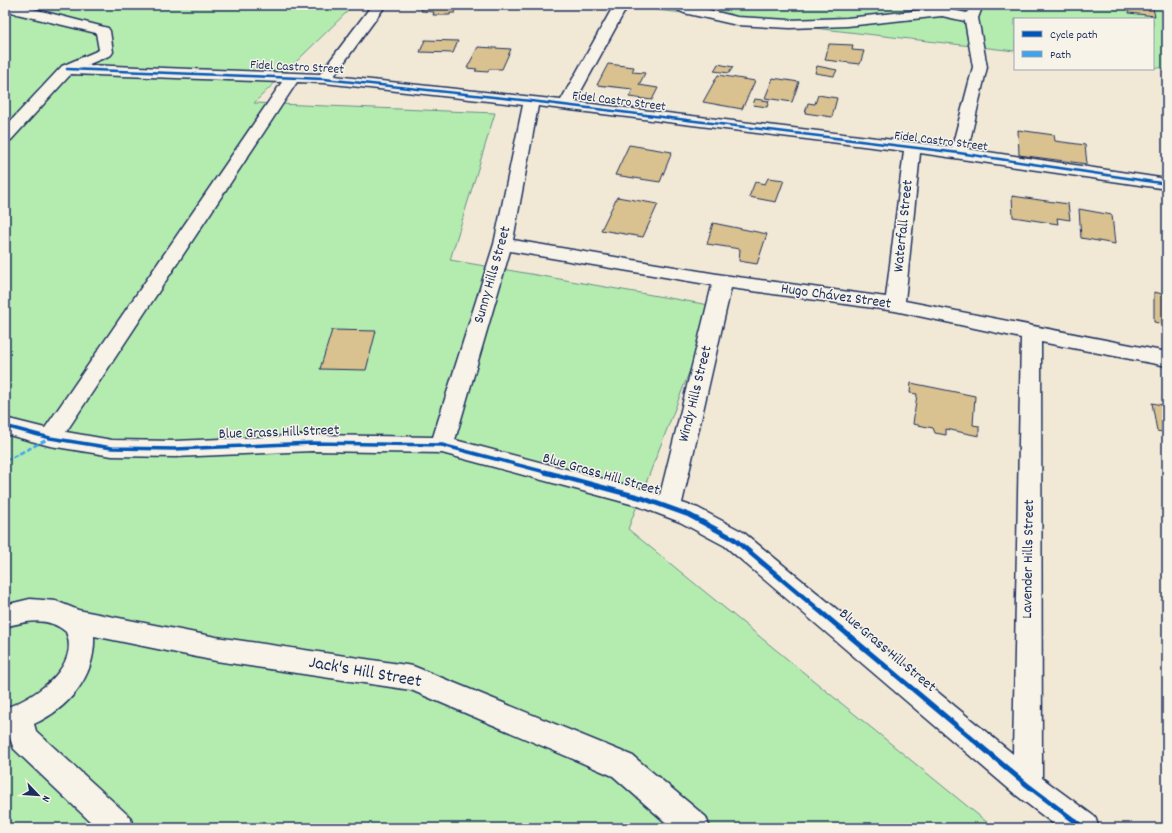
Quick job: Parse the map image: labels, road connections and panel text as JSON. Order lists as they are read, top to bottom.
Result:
{
  "streets": {
    "street": [
      "Fidel Castro Street",
      "Waterfall Street",
      "Sunny Hills Street",
      "Hugo Chávez Street",
      "Windy Hills Street",
      "Blue Grass Hill Street",
      "Lavender Hills Street",
      "Jack's Hill Street"
    ]
  },
  "crossings": [
    ["Fidel Castro Street", "Waterfall Street"],
    ["Fidel Castro Street", "Sunny Hills Street"],
    ["Waterfall Street", "Hugo Chávez Street"],
    ["Sunny Hills Street", "Hugo Chávez Street"],
    ["Sunny Hills Street", "Blue Grass Hill Street"],
    ["Hugo Chávez Street", "Windy Hills Street"],
    ["Hugo Chávez Street", "Lavender Hills Street"],
    ["Windy Hills Street", "Blue Grass Hill Street"],
    ["Blue Grass Hill Street", "Lavender Hills Street"]
  ],
  "legend": ["Cycle path", "Path"],
  "north": "bottom right"
}
